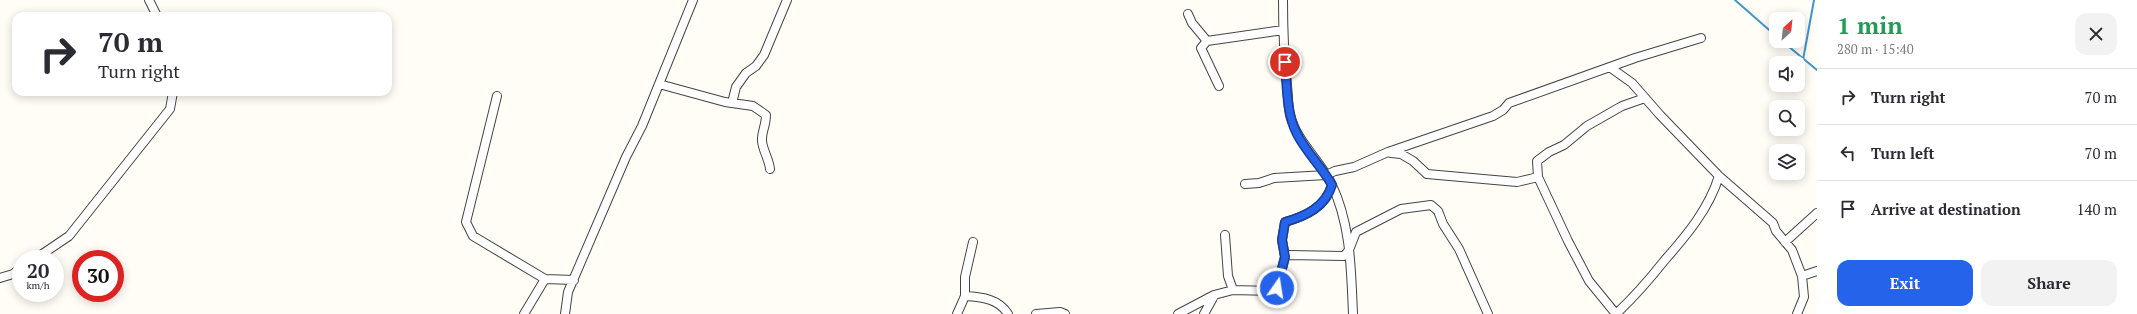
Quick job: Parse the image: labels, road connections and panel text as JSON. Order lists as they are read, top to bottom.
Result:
{
  "north": "top right",
  "page": {
    "heading": ["1 min", "280 m · 15:40"],
    "turn": ["70 m", "Turn right"],
    "list": [
      {
        "name": "Turn right",
        "value": "70 m"
      },
      {
        "name": "Turn left",
        "value": "70 m"
      },
      {
        "name": "Arrive at destination",
        "value": "140 m"
      }
    ],
    "speed": "20 km/h",
    "limit": "30",
    "buttons": ["Exit", "Share"]
  }
}
